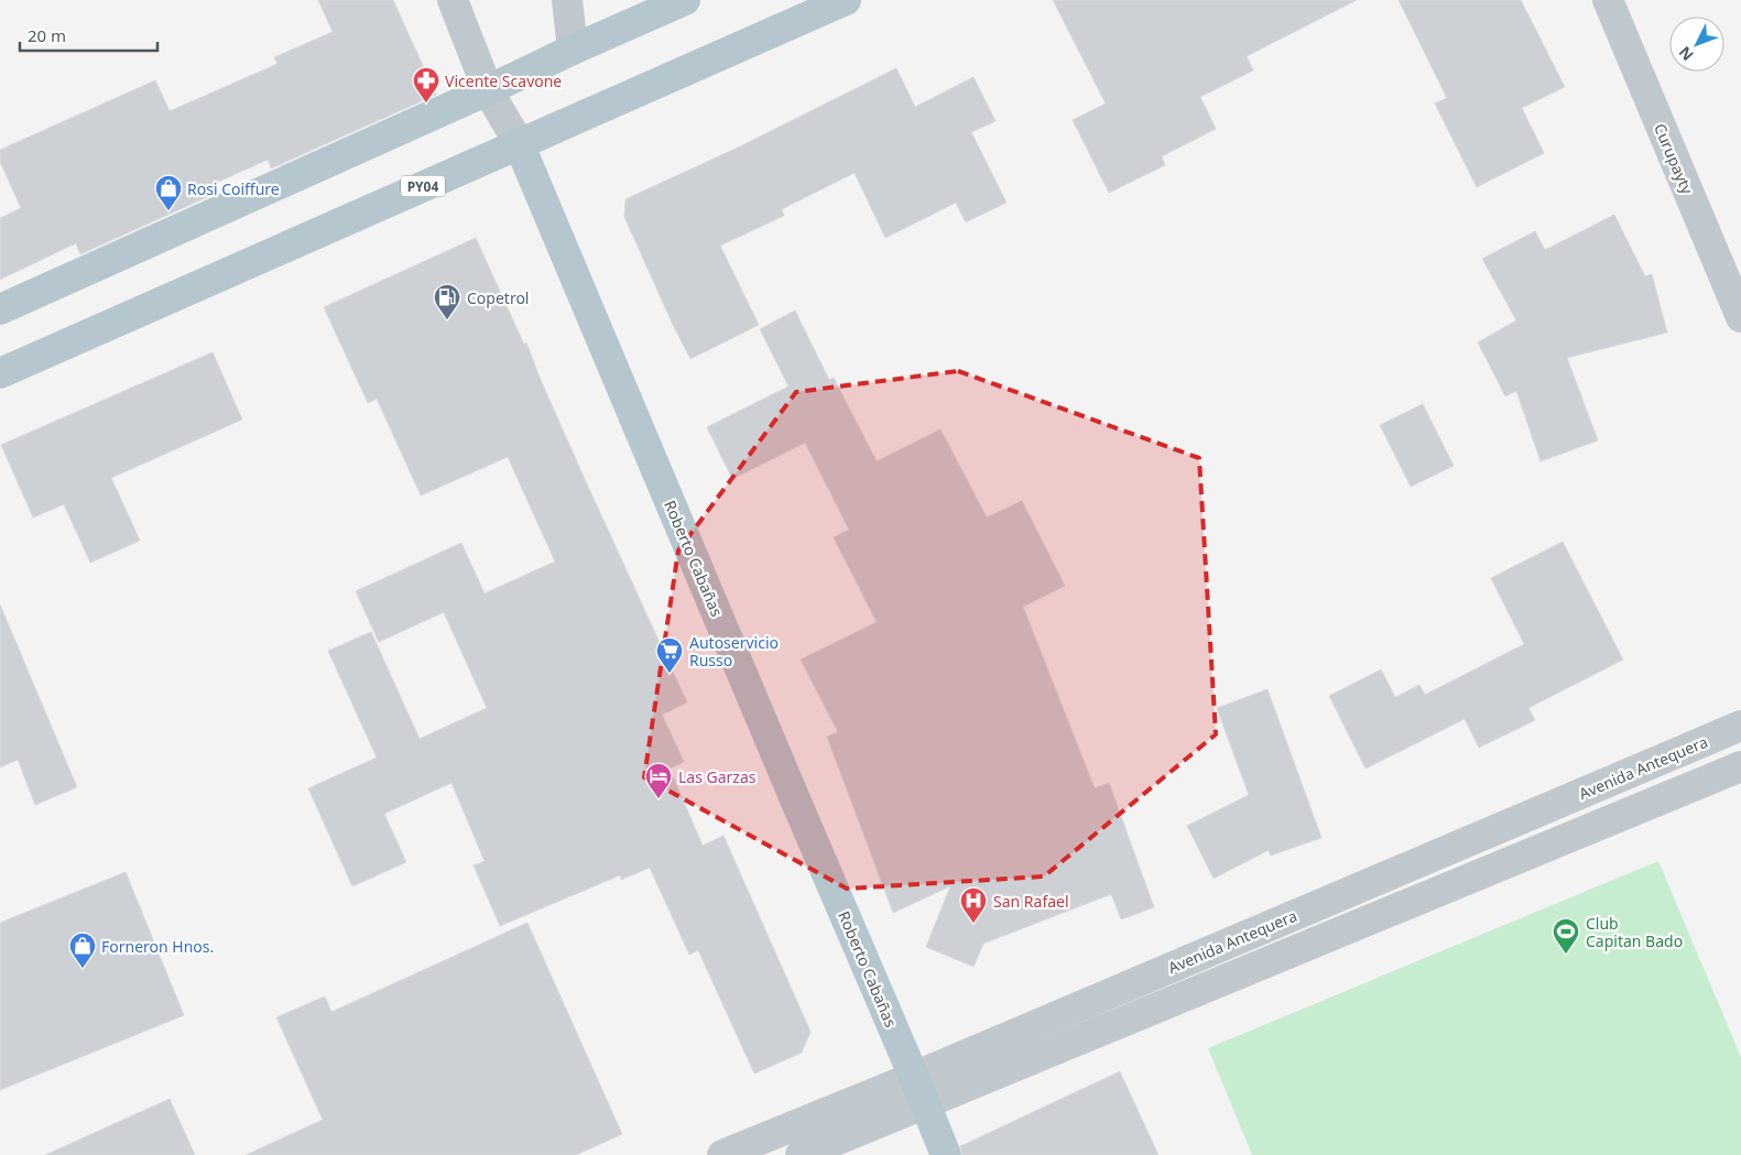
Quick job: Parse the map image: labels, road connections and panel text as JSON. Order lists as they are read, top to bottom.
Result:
{
  "streets": {
    "main road": ["PY04", "Roberto Cabañas"],
    "street": ["Curupayty", "Avenida Antequera"]
  },
  "crossings": [
    ["PY04", "Roberto Cabañas"],
    ["Roberto Cabañas", "Avenida Antequera"]
  ],
  "places": {
    "pharmacy": ["Vicente Scavone"],
    "shop": ["Rosi Coiffure", "Forneron Hnos."],
    "fuel station": ["Copetrol"],
    "supermarket": ["Autoservicio Russo"],
    "hotel": ["Las Garzas"],
    "hospital": ["San Rafael"],
    "sports": ["Club Capitan Bado"]
  },
  "scale_bar": "20 m",
  "north": "bottom left"
}
